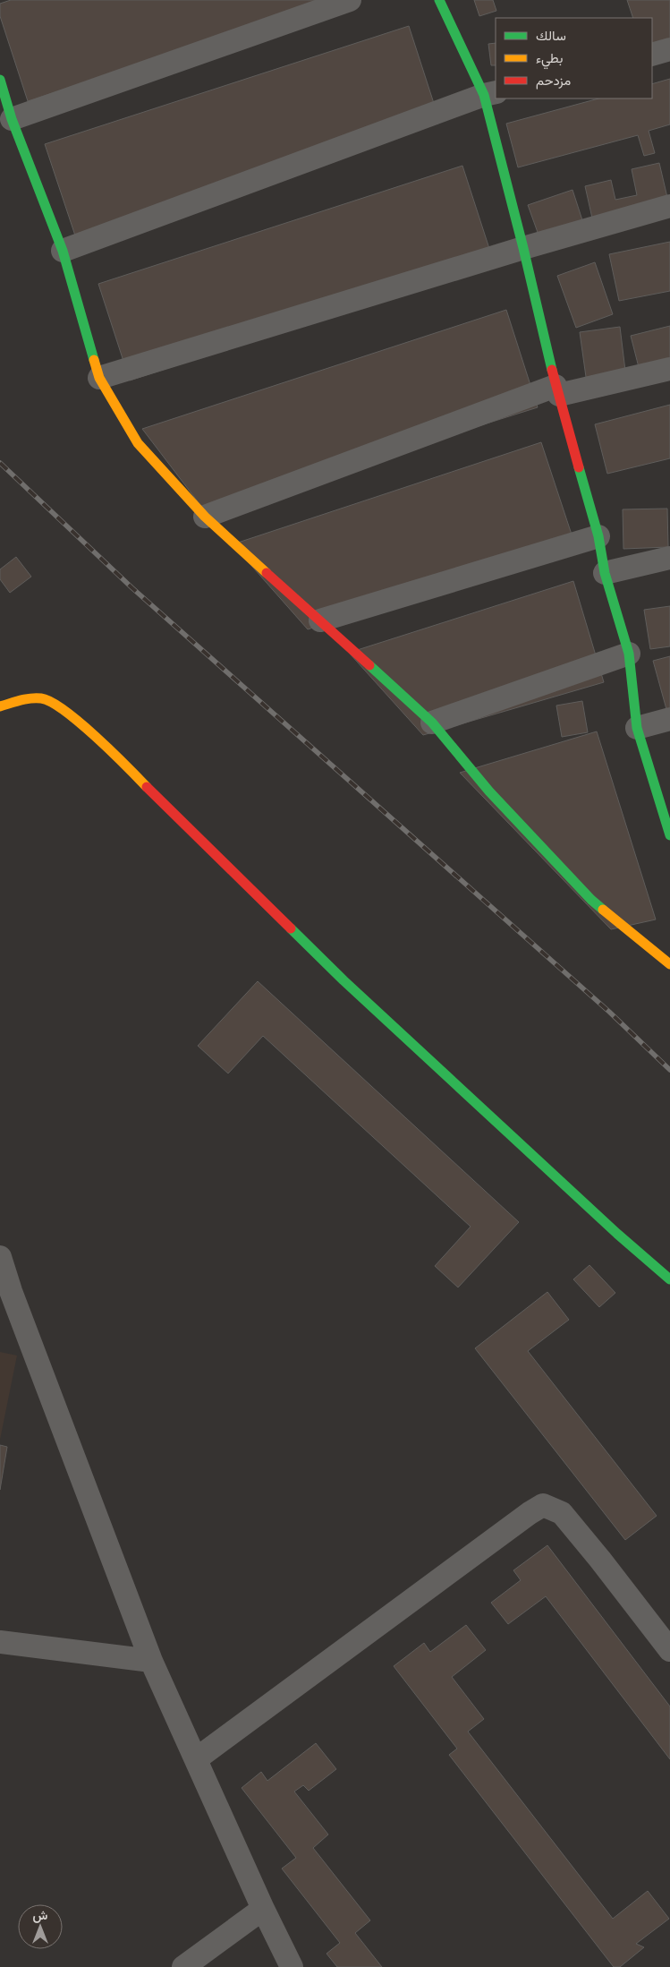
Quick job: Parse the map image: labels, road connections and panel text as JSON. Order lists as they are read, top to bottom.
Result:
{
  "legend": ["سالك", "بطيء", "مزدحم"],
  "north": "top"
}
